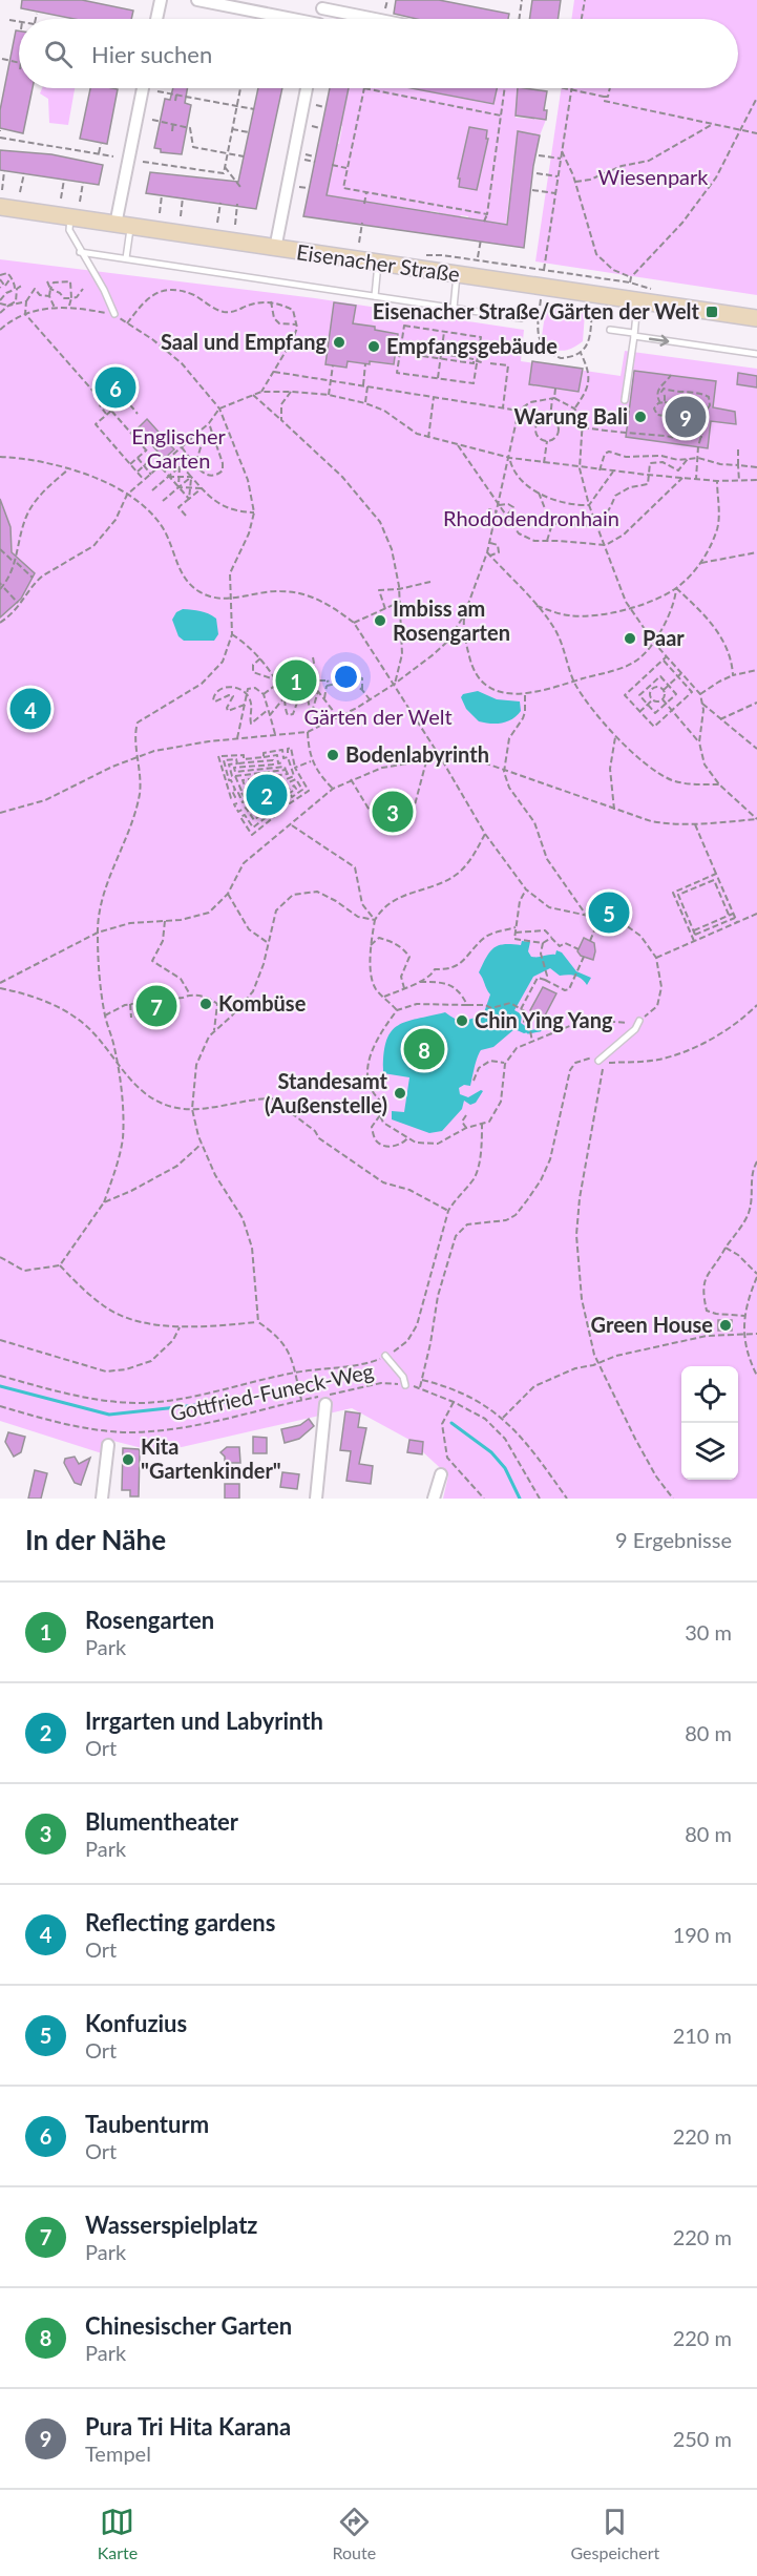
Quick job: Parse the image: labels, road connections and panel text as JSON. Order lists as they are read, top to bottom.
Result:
{
  "streets": {
    "street": ["Eisenacher Straße"],
    "path": ["Gottfried-Funeck-Weg"]
  },
  "parks": [
    "Wiesenpark",
    "Englischer Garten",
    "Rhododendronhain",
    "Gärten der Welt"
  ],
  "places": {
    "transit": ["Eisenacher Straße/Gärten der Welt"],
    "other": [
      "Saal und Empfang",
      "Empfangsgebäude",
      "Warung Bali",
      "Imbiss am Rosengarten",
      "Paar",
      "Bodenlabyrinth",
      "Kombüse",
      "Chin Ying Yang",
      "Standesamt (Außenstelle)",
      "Green House",
      "Kita \"Gartenkinder\""
    ]
  },
  "page": {
    "search": "Hier suchen",
    "pins": [
      "6",
      "9",
      "1",
      "4",
      "2",
      "3",
      "5",
      "7",
      "8"
    ],
    "heading": ["In der Nähe", "9 Ergebnisse"],
    "list": [
      {
        "mark": "1",
        "name": "Rosengarten",
        "note": "Park",
        "value": "30 m"
      },
      {
        "mark": "2",
        "name": "Irrgarten und Labyrinth",
        "note": "Ort",
        "value": "80 m"
      },
      {
        "mark": "3",
        "name": "Blumentheater",
        "note": "Park",
        "value": "80 m"
      },
      {
        "mark": "4",
        "name": "Reflecting gardens",
        "note": "Ort",
        "value": "190 m"
      },
      {
        "mark": "5",
        "name": "Konfuzius",
        "note": "Ort",
        "value": "210 m"
      },
      {
        "mark": "6",
        "name": "Taubenturm",
        "note": "Ort",
        "value": "220 m"
      },
      {
        "mark": "7",
        "name": "Wasserspielplatz",
        "note": "Park",
        "value": "220 m"
      },
      {
        "mark": "8",
        "name": "Chinesischer Garten",
        "note": "Park",
        "value": "220 m"
      },
      {
        "mark": "9",
        "name": "Pura Tri Hita Karana",
        "note": "Tempel",
        "value": "250 m"
      }
    ],
    "nav": ["Karte", "Route", "Gespeichert"]
  }
}
